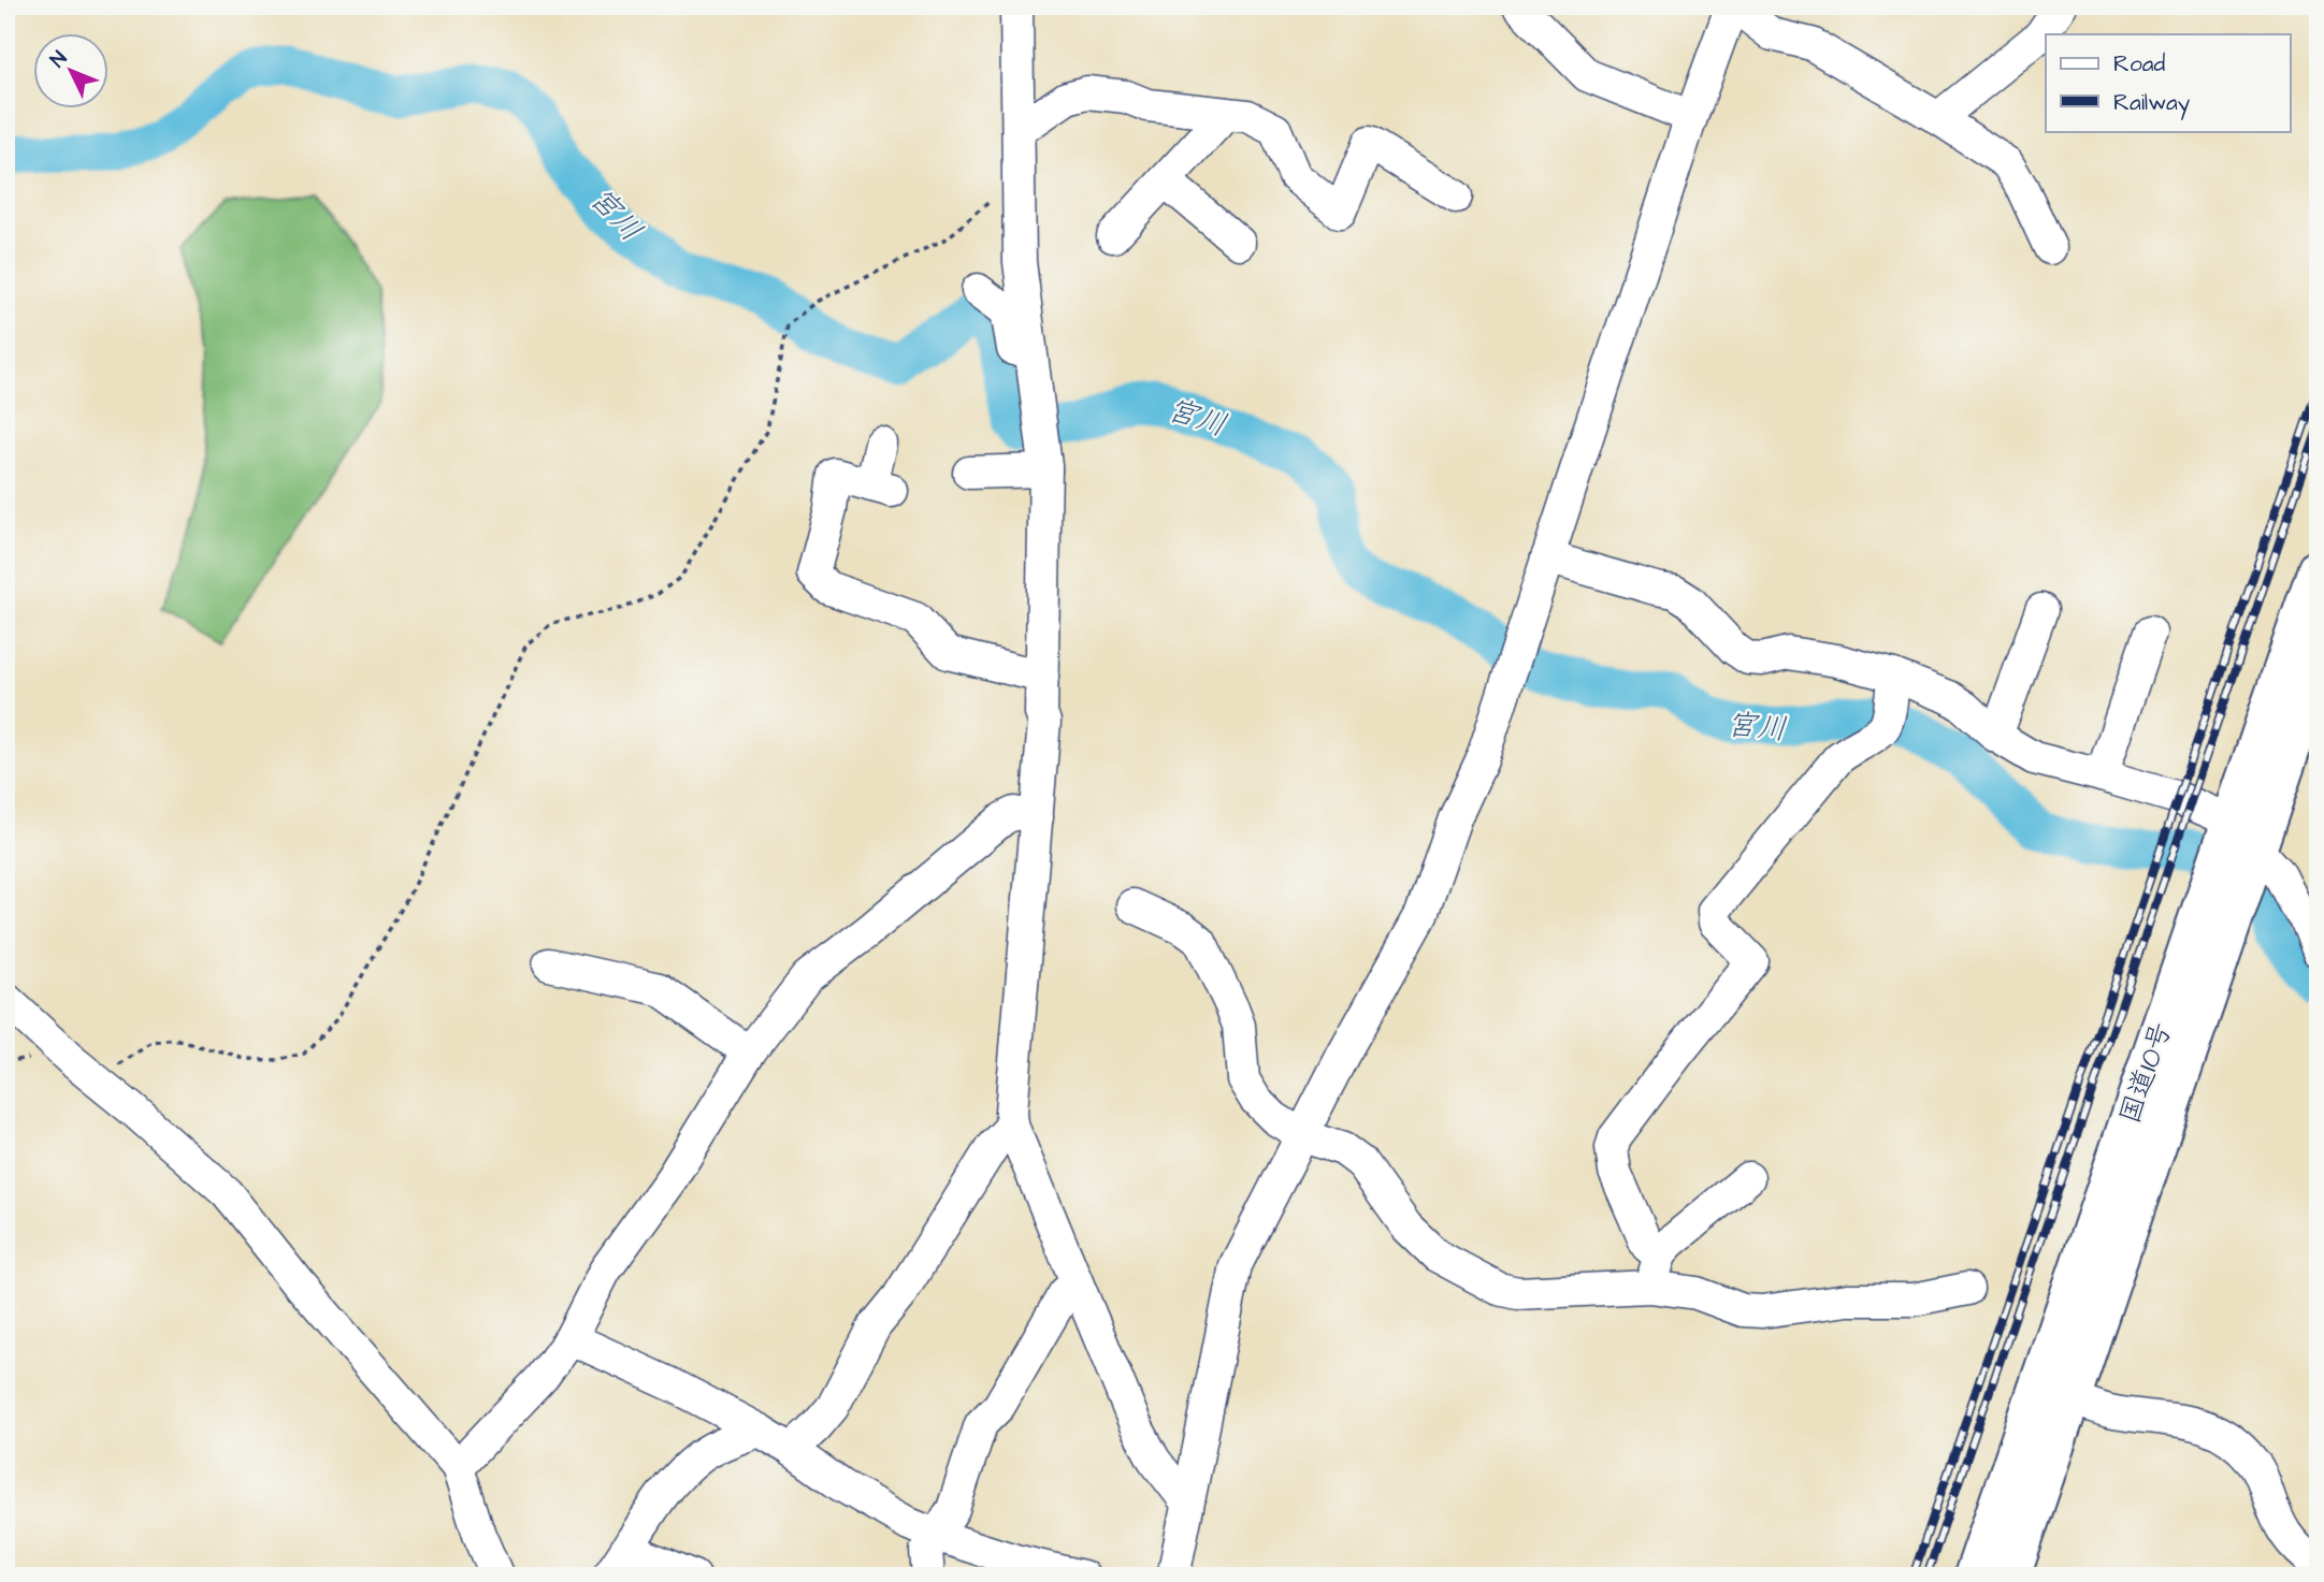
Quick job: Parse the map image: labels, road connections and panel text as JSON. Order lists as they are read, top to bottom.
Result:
{
  "streets": {
    "highway": ["国道10号"]
  },
  "water": ["宮川"],
  "legend": ["Road", "Railway"],
  "north": "top left"
}
